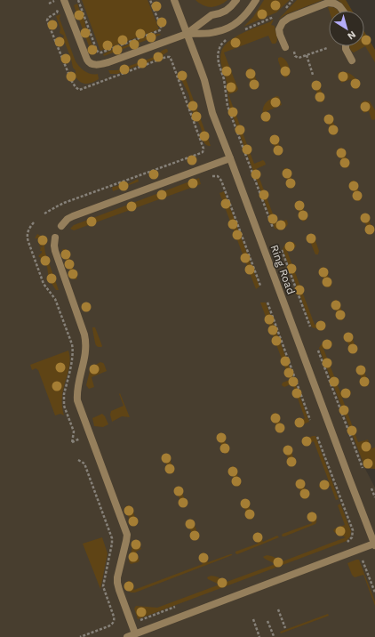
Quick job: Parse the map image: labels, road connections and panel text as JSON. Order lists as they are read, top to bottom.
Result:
{
  "streets": {
    "lane": ["Ring Road"]
  },
  "north": "bottom right"
}
